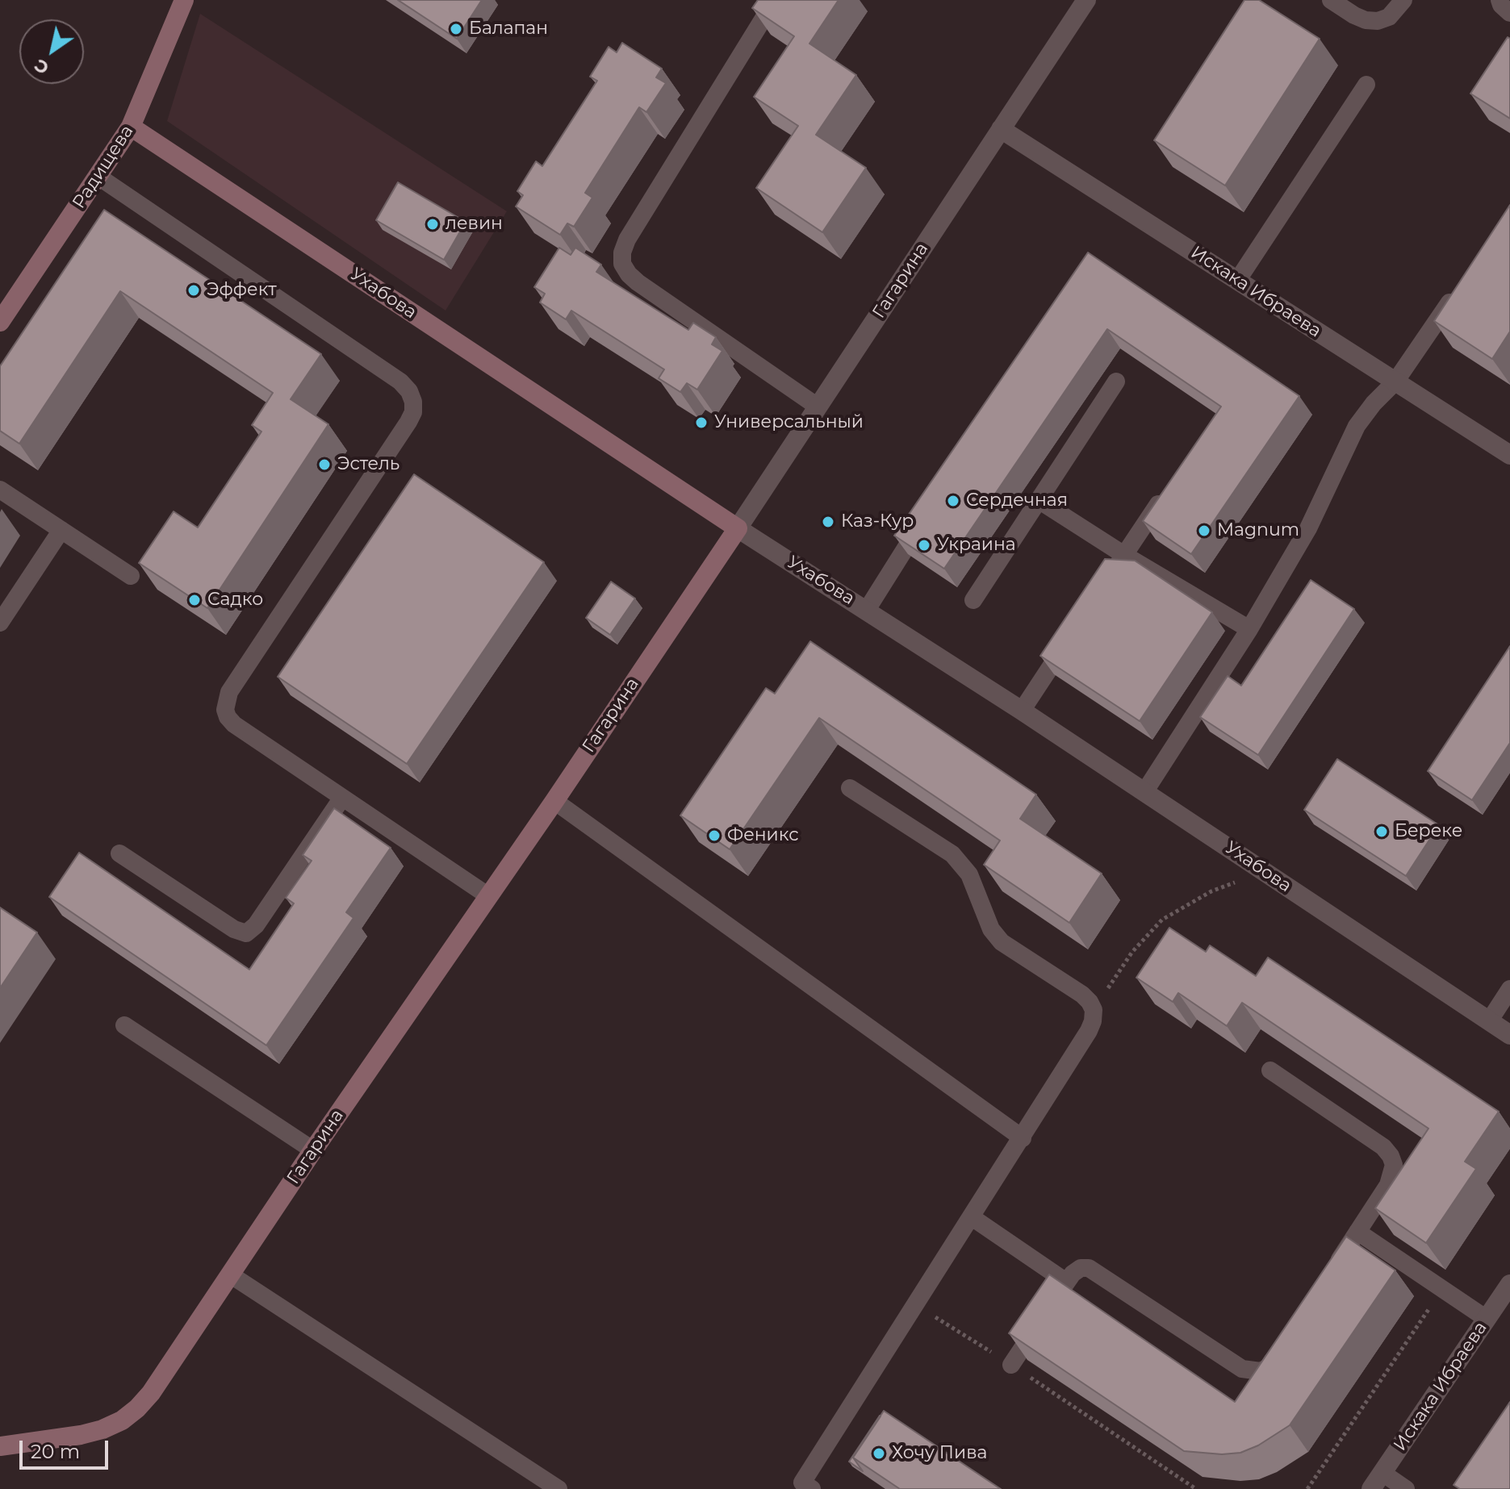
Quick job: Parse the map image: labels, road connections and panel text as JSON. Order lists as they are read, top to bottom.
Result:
{
  "streets": {
    "street": [
      "Радищева",
      "Гагарина",
      "Искака Ибраева",
      "Ухабова"
    ]
  },
  "crossings": [
    ["Радищева", "Ухабова"],
    ["Гагарина", "Искака Ибраева"],
    ["Гагарина", "Ухабова"]
  ],
  "places": [
    "Балапан",
    "левин",
    "Эффект",
    "Универсальный",
    "Эстель",
    "Сердечная",
    "Каз-Кур",
    "Magnum",
    "Украина",
    "Садко",
    "Береке",
    "Феникс",
    "Хочу Пива"
  ],
  "scale_bar": "20 m",
  "north": "bottom left"
}
